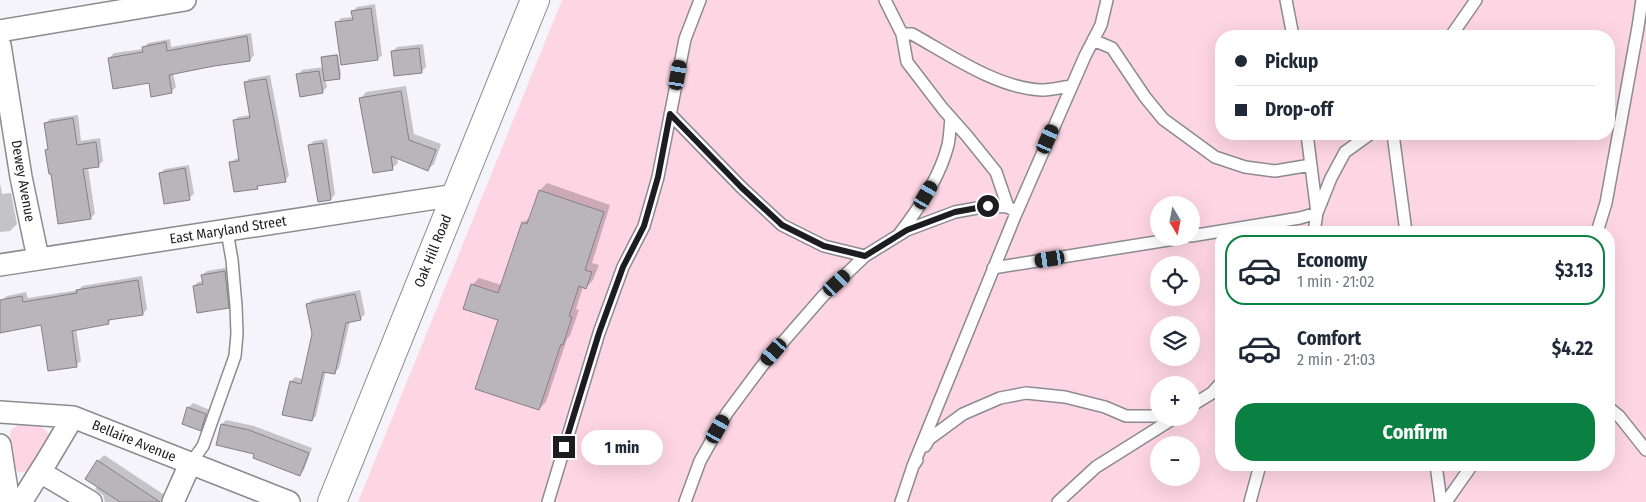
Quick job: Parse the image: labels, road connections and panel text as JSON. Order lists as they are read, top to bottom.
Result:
{
  "streets": {
    "main road": ["Oak Hill Road"],
    "street": ["Dewey Avenue", "East Maryland Street", "Bellaire Avenue"]
  },
  "crossings": [
    ["Dewey Avenue", "East Maryland Street"],
    ["East Maryland Street", "Oak Hill Road"]
  ],
  "north": "bottom",
  "page": {
    "banner": ["Pickup", "Drop-off"],
    "map_buttons": ["+", "−"],
    "list": [
      {
        "name": "Economy",
        "note": "1 min · 21:02",
        "value": "$3.13"
      },
      {
        "name": "Comfort",
        "note": "2 min · 21:03",
        "value": "$4.22"
      }
    ],
    "buttons": "Confirm",
    "bubble": "1 min"
  }
}
